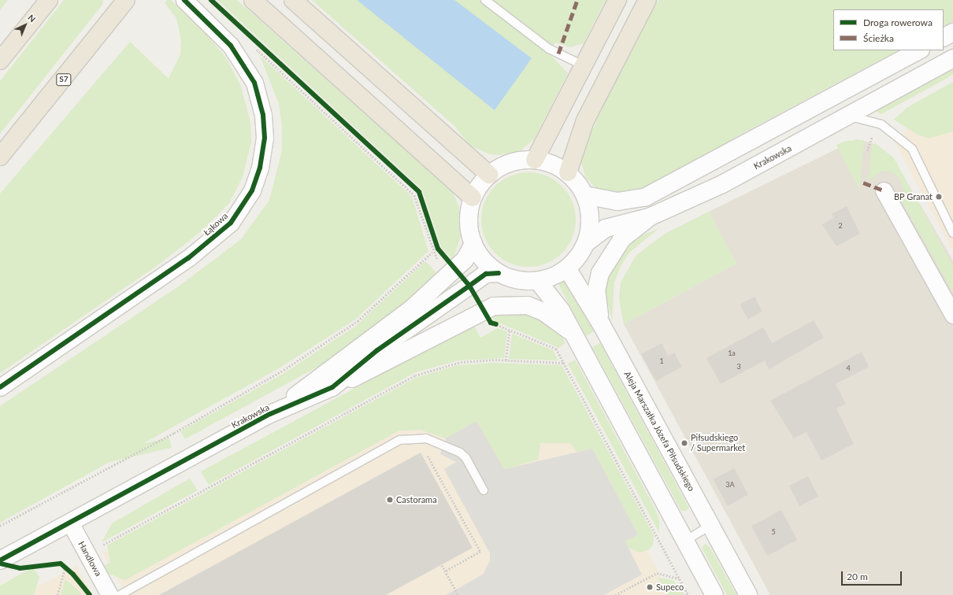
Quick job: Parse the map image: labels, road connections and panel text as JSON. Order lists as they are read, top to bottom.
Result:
{
  "streets": {
    "highway": ["S7"],
    "street": [
      "Krakowska",
      "Łąkowa",
      "Aleja Marszałka Józefa Piłsudskiego",
      "Handlowa"
    ]
  },
  "crossings": [
    ["Krakowska", "Handlowa"]
  ],
  "places": [
    "BP Granat",
    "Piłsudskiego / Supermarket",
    "Castorama",
    "Supeco"
  ],
  "house_numbers": [
    "2",
    "1a",
    "1",
    "3",
    "4",
    "3A",
    "5"
  ],
  "legend": ["Droga rowerowa", "Ścieżka"],
  "scale_bar": "20 m",
  "north": "top right"
}
